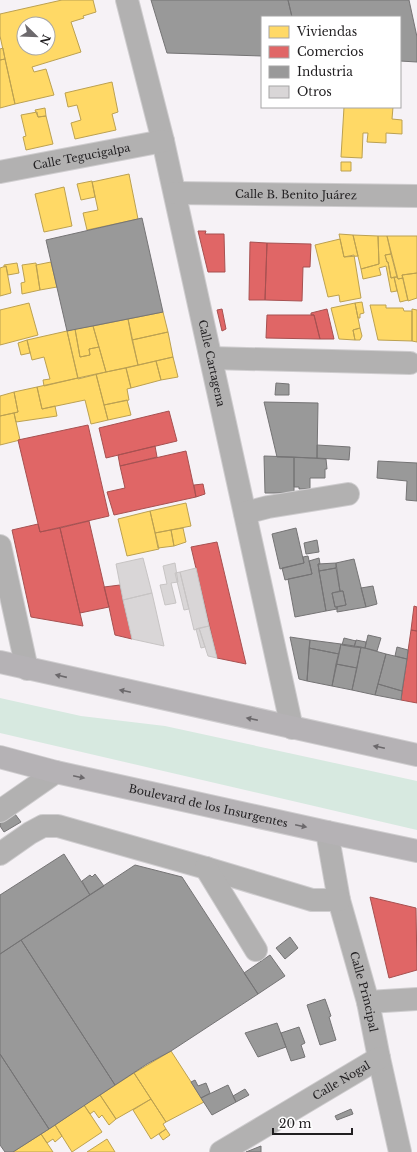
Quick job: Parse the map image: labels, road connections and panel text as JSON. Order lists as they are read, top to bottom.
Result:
{
  "streets": {
    "main road": ["Boulevard de los Insurgentes"],
    "street": [
      "Calle Tegucigalpa",
      "Calle B. Benito Juárez",
      "Calle Cartagena",
      "Calle Principal",
      "Calle Nogal"
    ]
  },
  "crossings": [
    ["Calle Tegucigalpa", "Calle Cartagena"],
    ["Calle B. Benito Juárez", "Calle Cartagena"],
    ["Boulevard de los Insurgentes", "Calle Principal"],
    ["Calle Principal", "Calle Nogal"]
  ],
  "legend": [
    "Viviendas",
    "Comercios",
    "Industria",
    "Otros"
  ],
  "scale_bar": "20 m",
  "north": "bottom right"
}
